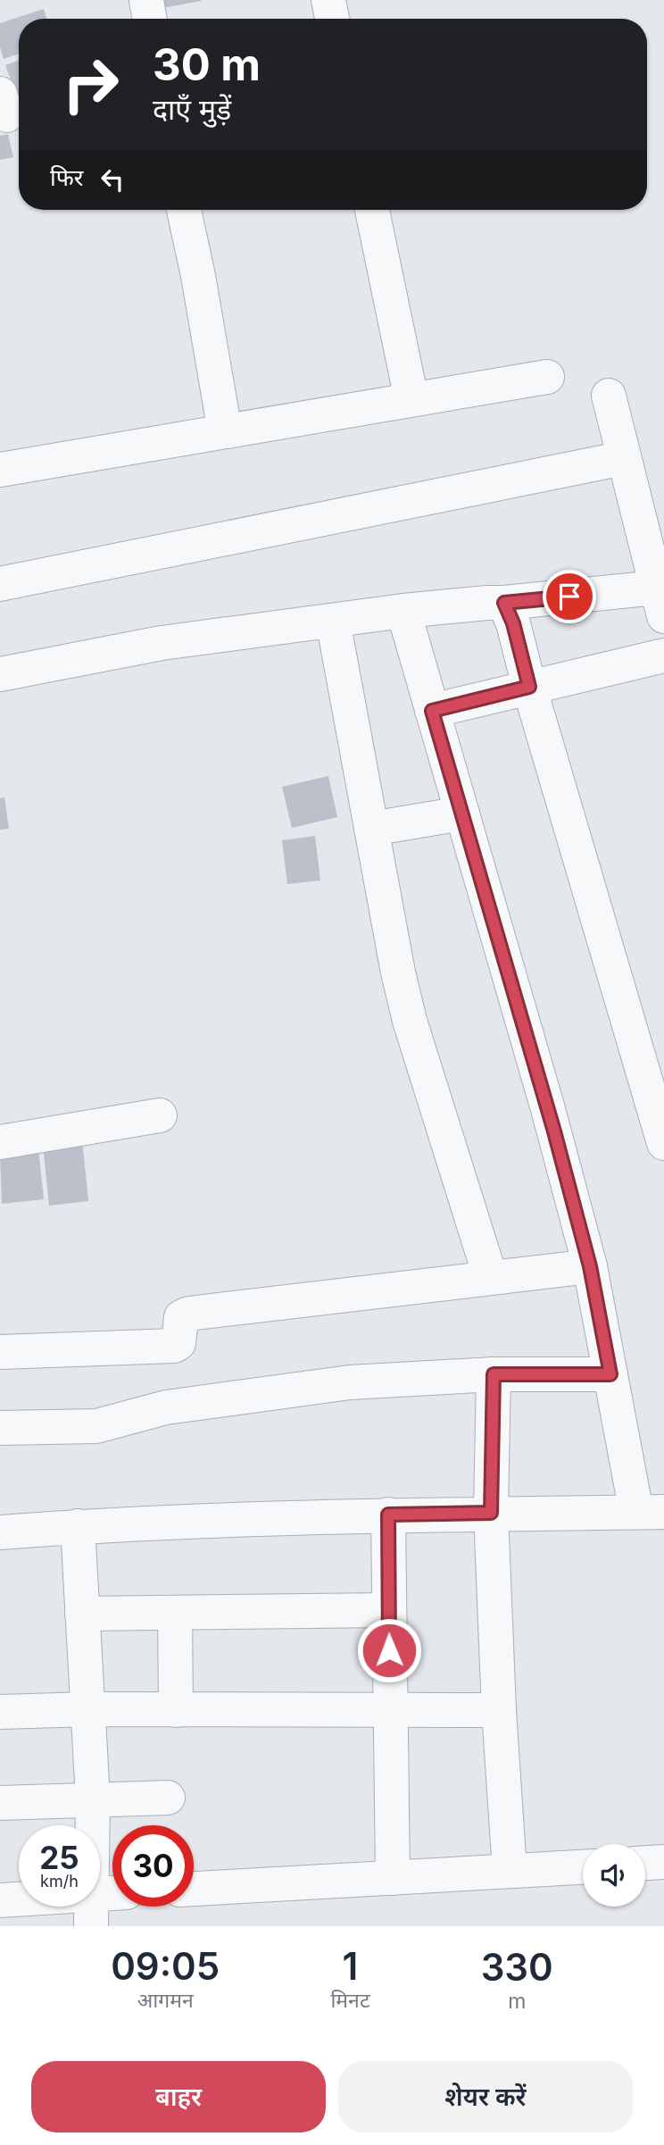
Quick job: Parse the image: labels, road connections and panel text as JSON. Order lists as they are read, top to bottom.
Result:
{
  "page": {
    "turn": ["30 m", "दाएँ मुड़ें"],
    "then": "फिर",
    "speed": "25 km/h",
    "limit": "30",
    "eta": [
      "09:05",
      "आगमन",
      "1",
      "मिनट",
      "330",
      "m"
    ],
    "buttons": ["बाहर", "शेयर करें"]
  }
}
